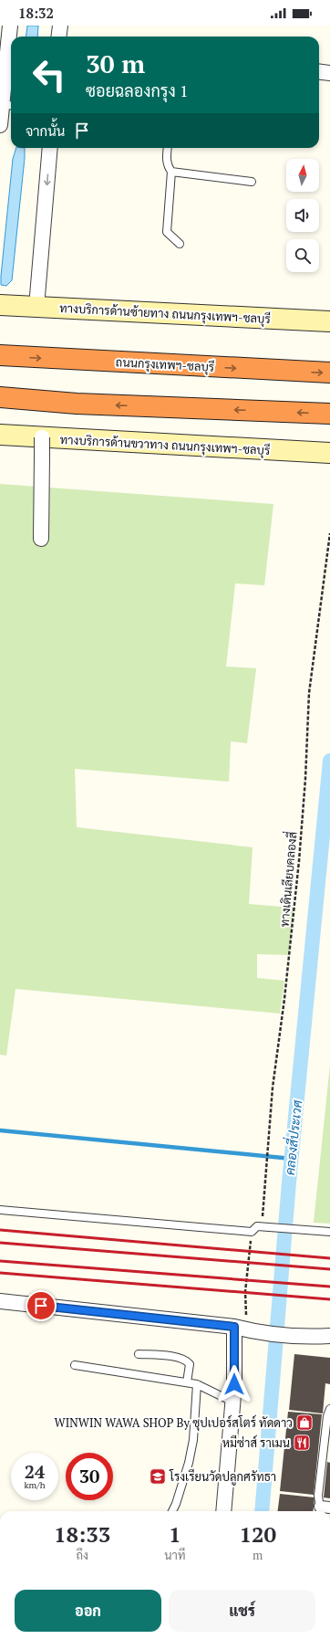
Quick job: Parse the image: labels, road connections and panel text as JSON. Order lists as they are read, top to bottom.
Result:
{
  "streets": {
    "highway": ["ถนนกรุงเทพฯ-ชลบุรี"],
    "main road": ["ทางบริการด้านซ้ายทาง ถนนกรุงเทพฯ-ชลบุรี", "ทางบริการด้านขวาทาง ถนนกรุงเทพฯ-ชลบุรี"],
    "path": ["ทางเดินเลียบคลองสี่"]
  },
  "water": ["คลองสี่ประเวศ"],
  "places": {
    "shop": ["WINWIN WAWA SHOP By ซุปเปอร์สโตร์ ทัดดาว"],
    "restaurant": ["หมีซ่าส์ ราเมน"],
    "school or university": ["โรงเรียนวัดปลูกศรัทธา"]
  },
  "north": "top",
  "page": {
    "status": "18:32",
    "turn": ["30 m", "ซอยฉลองกรุง 1"],
    "then": "จากนั้น",
    "speed": "24 km/h",
    "limit": "30",
    "eta": [
      "18:33",
      "ถึง",
      "1",
      "นาที",
      "120",
      "m"
    ],
    "buttons": ["ออก", "แชร์"]
  }
}
